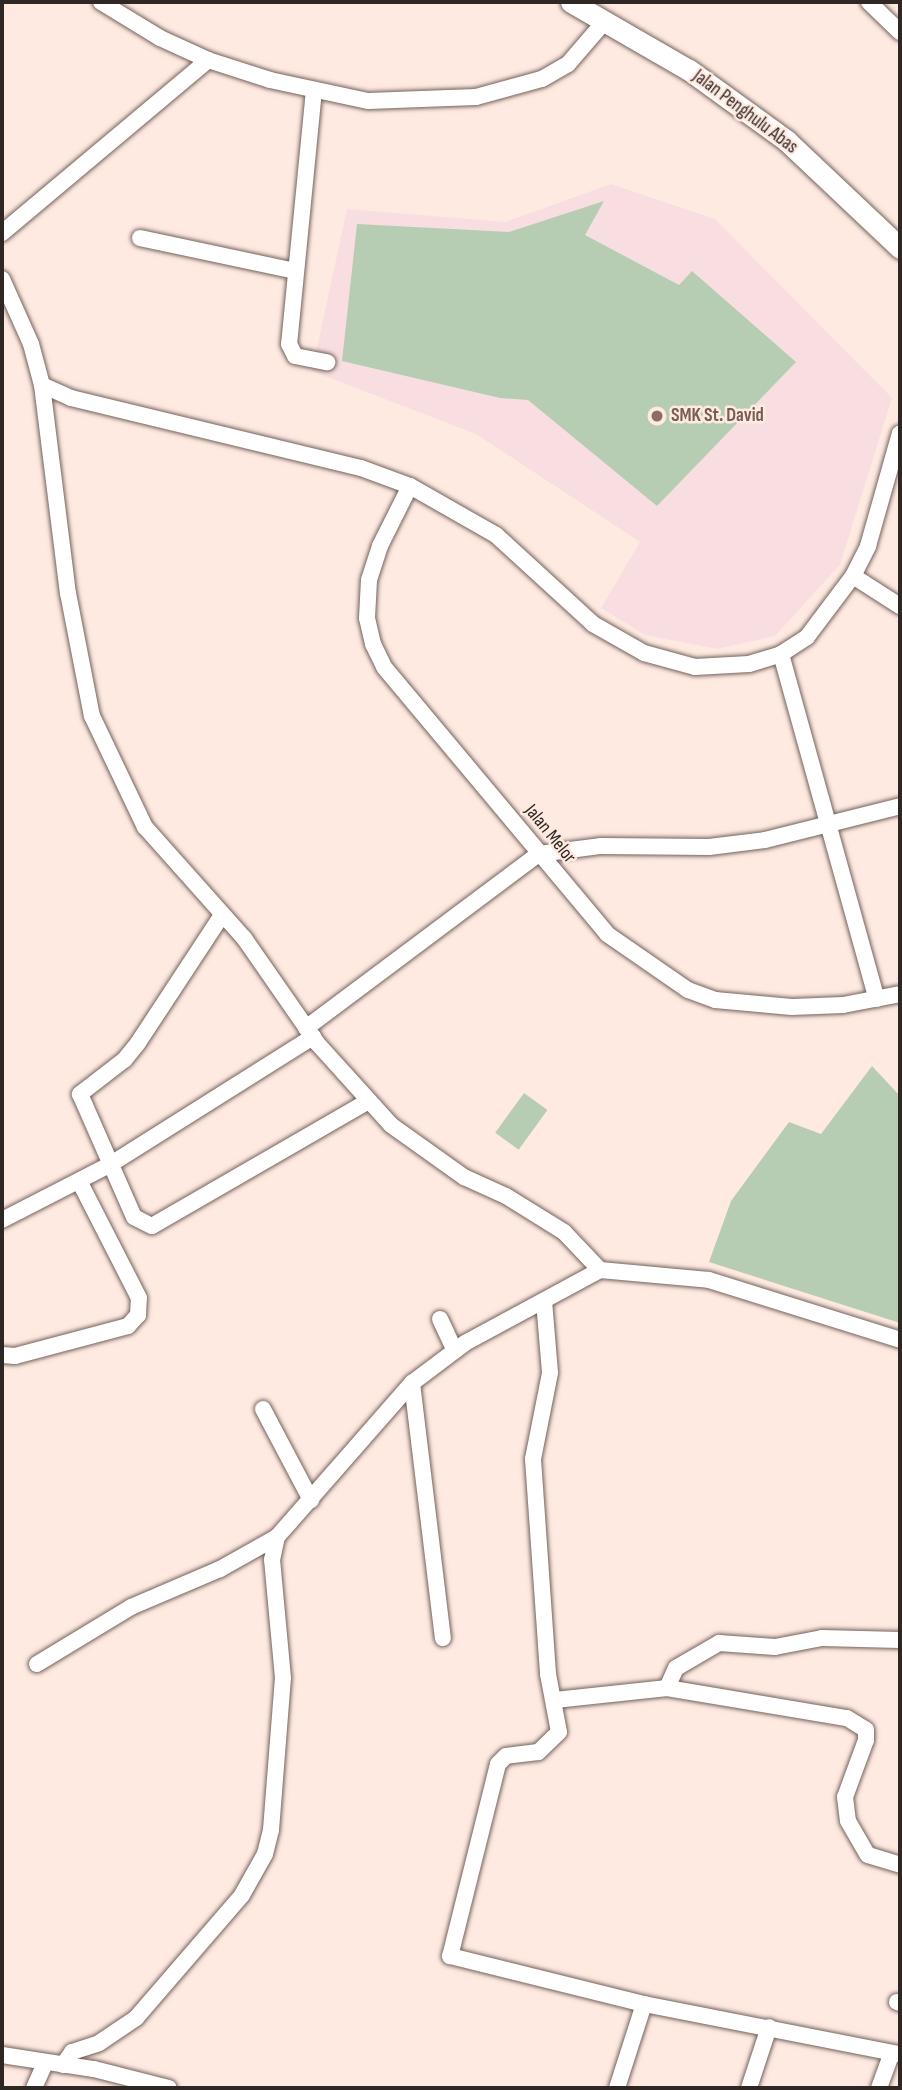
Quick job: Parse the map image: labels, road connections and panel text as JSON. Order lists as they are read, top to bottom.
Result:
{
  "streets": {
    "main road": ["Jalan Penghulu Abas"],
    "street": ["Jalan Melor"]
  },
  "places": ["SMK St. David"]
}
